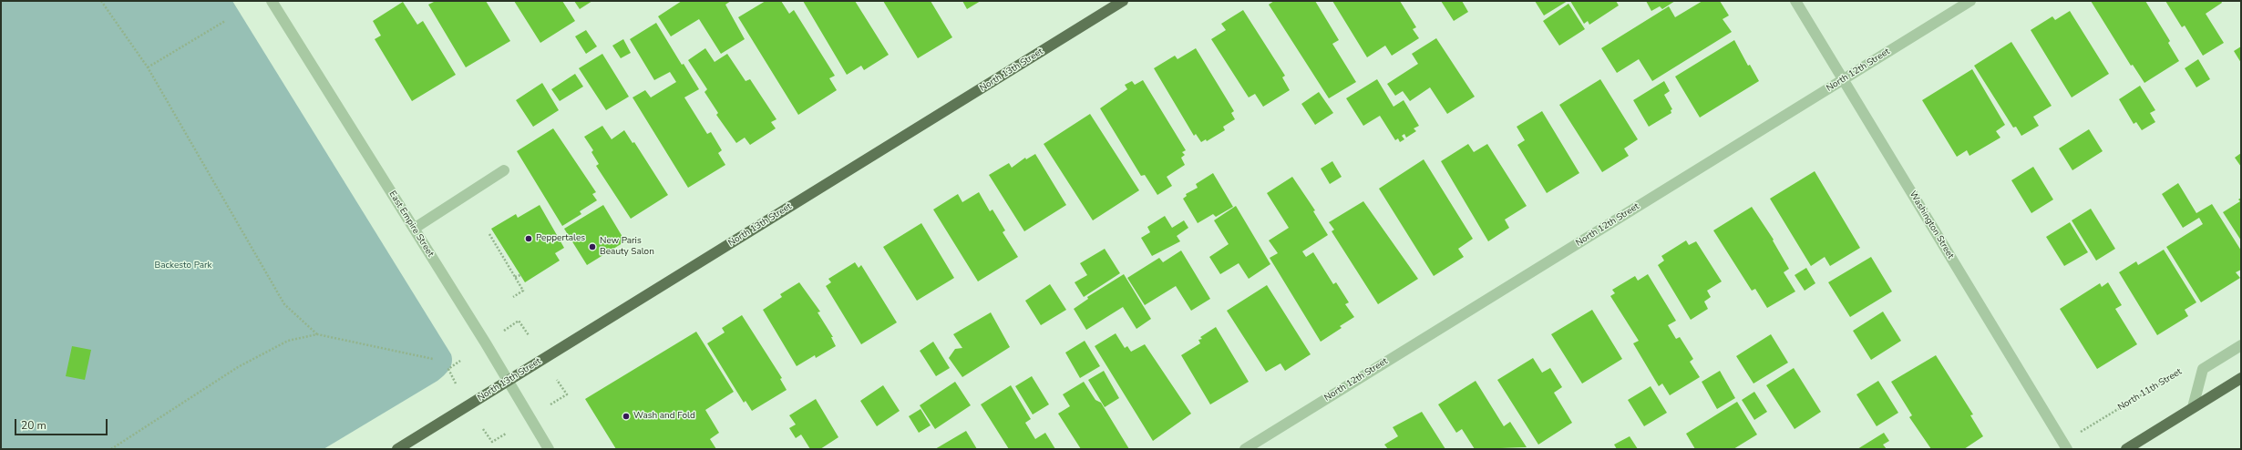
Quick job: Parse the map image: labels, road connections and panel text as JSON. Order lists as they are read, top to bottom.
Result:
{
  "streets": {
    "main road": ["North 13th Street"],
    "street": ["North 12th Street", "East Empire Street", "Washington Street"],
    "path": ["North 11th Street"]
  },
  "crossings": [
    ["North 13th Street", "East Empire Street"],
    ["North 12th Street", "Washington Street"]
  ],
  "parks": ["Backesto Park"],
  "places": ["Peppertales", "New Paris Beauty Salon", "Wash and Fold"],
  "scale_bar": "20 m"
}
